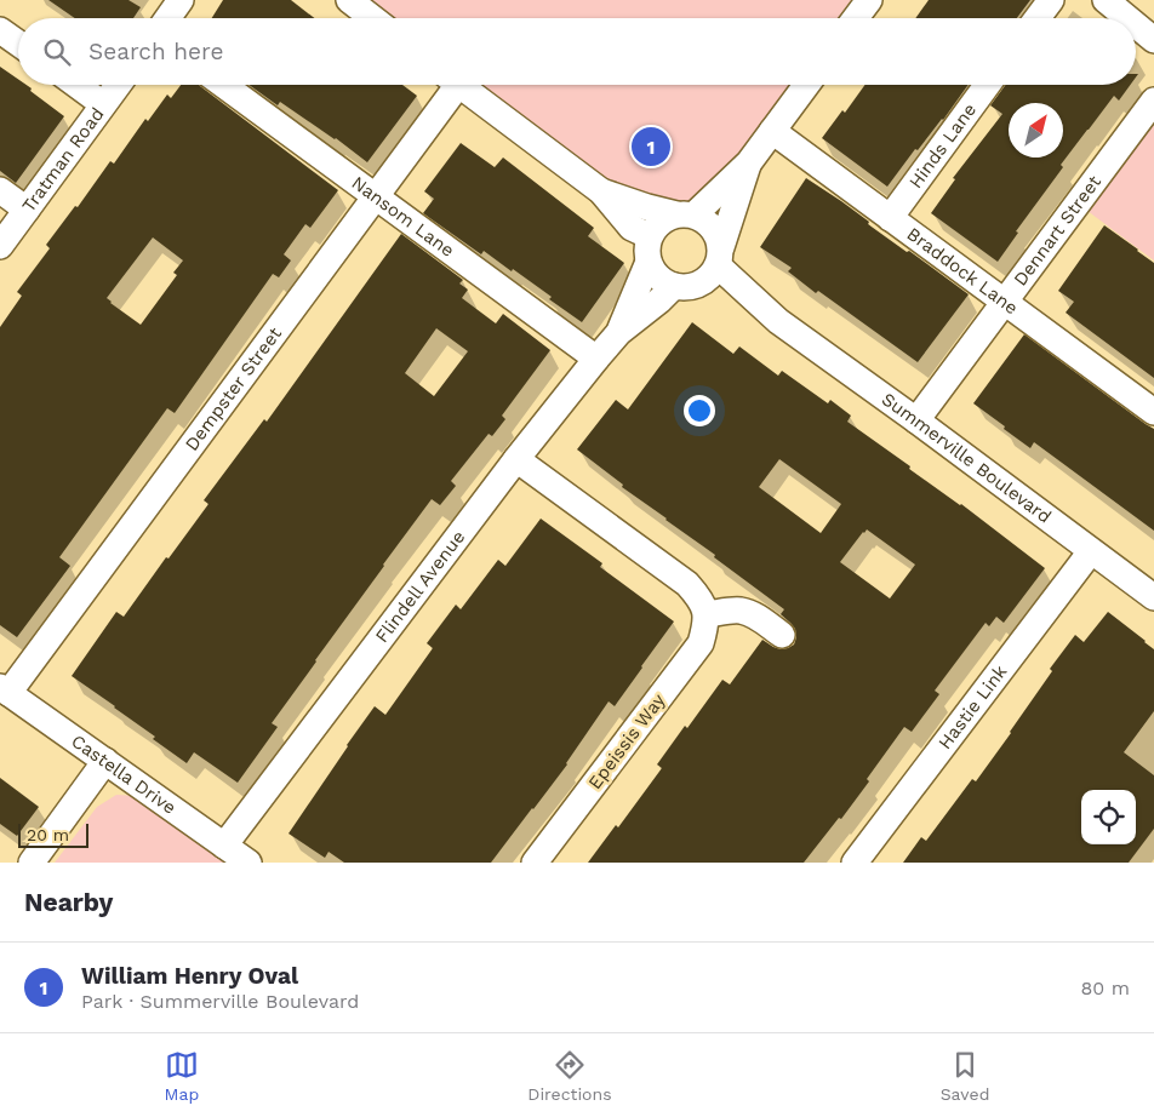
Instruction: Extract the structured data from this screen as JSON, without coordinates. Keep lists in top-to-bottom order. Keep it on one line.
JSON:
{"streets":{"street":["Hinds Lane","Tratman Road","Nansom Lane","Dennart Street","Braddock Lane","Dempster Street","Summerville Boulevard","Flindell Avenue","Hastie Link","Epeissis Way","Castella Drive"]},"crossings":[["Hinds Lane","Braddock Lane"],["Nansom Lane","Dempster Street"],["Nansom Lane","Flindell Avenue"],["Dennart Street","Braddock Lane"],["Dennart Street","Summerville Boulevard"],["Dempster Street","Castella Drive"],["Summerville Boulevard","Flindell Avenue"],["Summerville Boulevard","Hastie Link"],["Flindell Avenue","Castella Drive"]],"scale_bar":"20 m","north":"top right","page":{"search":"Search here","pins":"1","scale":"20 m","heading":"Nearby","list":[{"mark":"1","name":"William Henry Oval","note":"Park · Summerville Boulevard","value":"80 m"}],"nav":["Map","Directions","Saved"]}}
